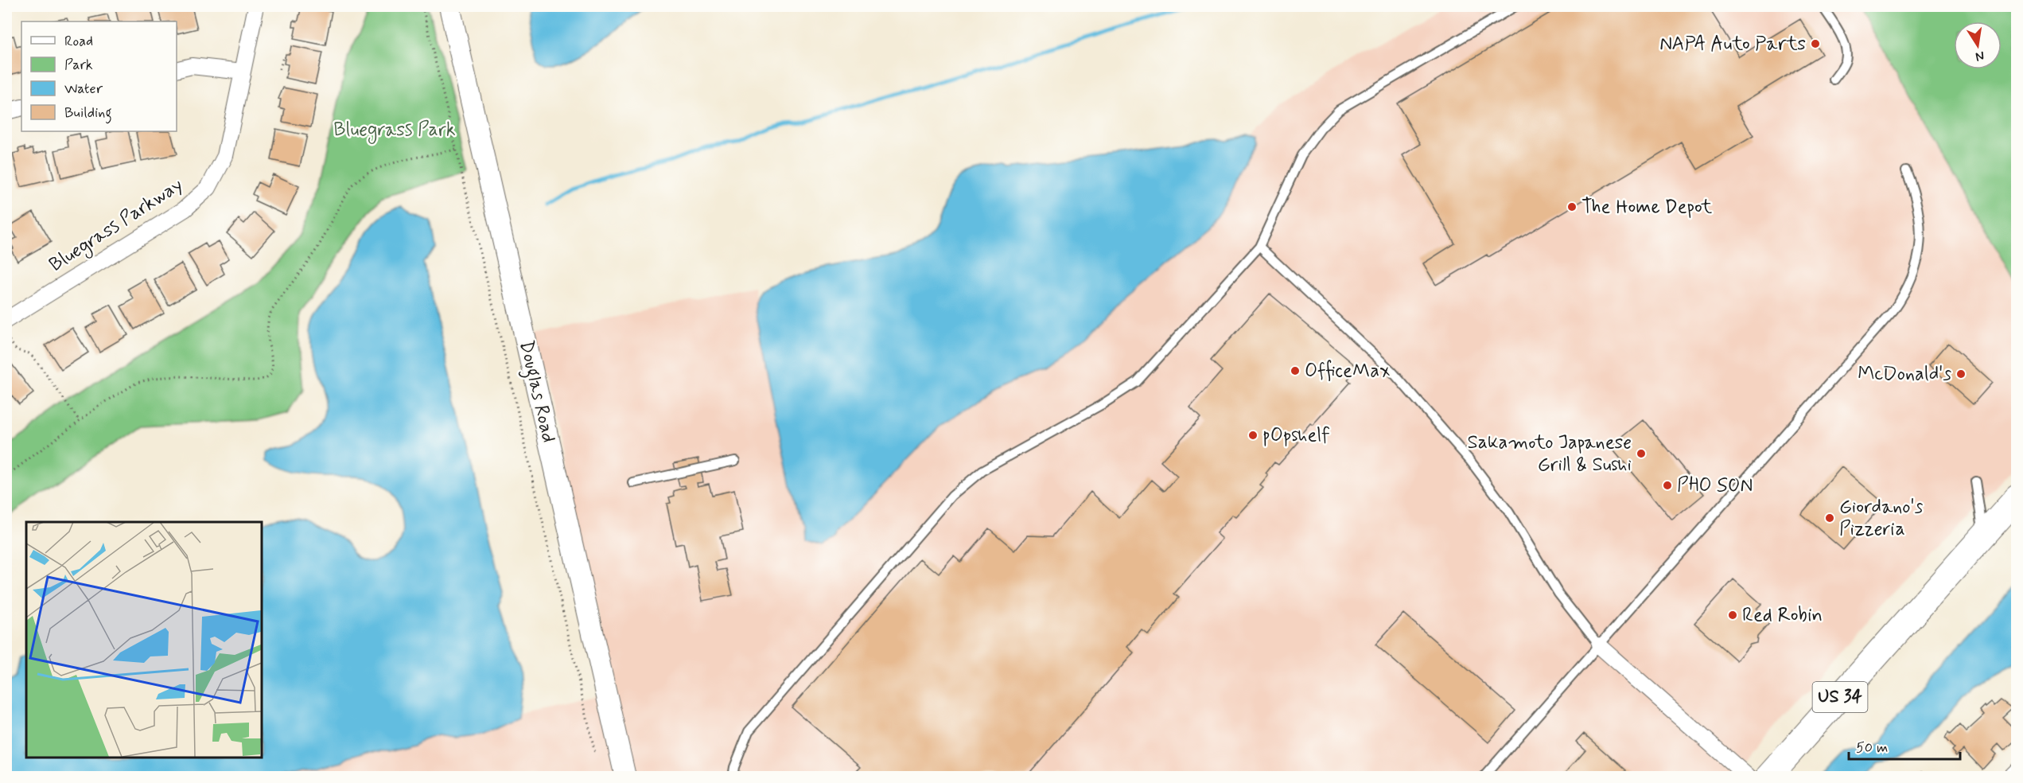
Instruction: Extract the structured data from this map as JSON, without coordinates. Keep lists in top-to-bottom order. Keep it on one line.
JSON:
{"streets":{"main road":["US 34"],"street":["Bluegrass Parkway","Douglas Road"]},"parks":["Bluegrass Park"],"places":["NAPA Auto Parts","The Home Depot","OfficeMax","McDonald's","pOpshelf","Sakamoto Japanese Grill & Sushi","PHO SON","Giordano's Pizzeria","Red Robin"],"legend":["Road","Park","Water","Building"],"scale_bar":"50 m","north":"bottom"}
